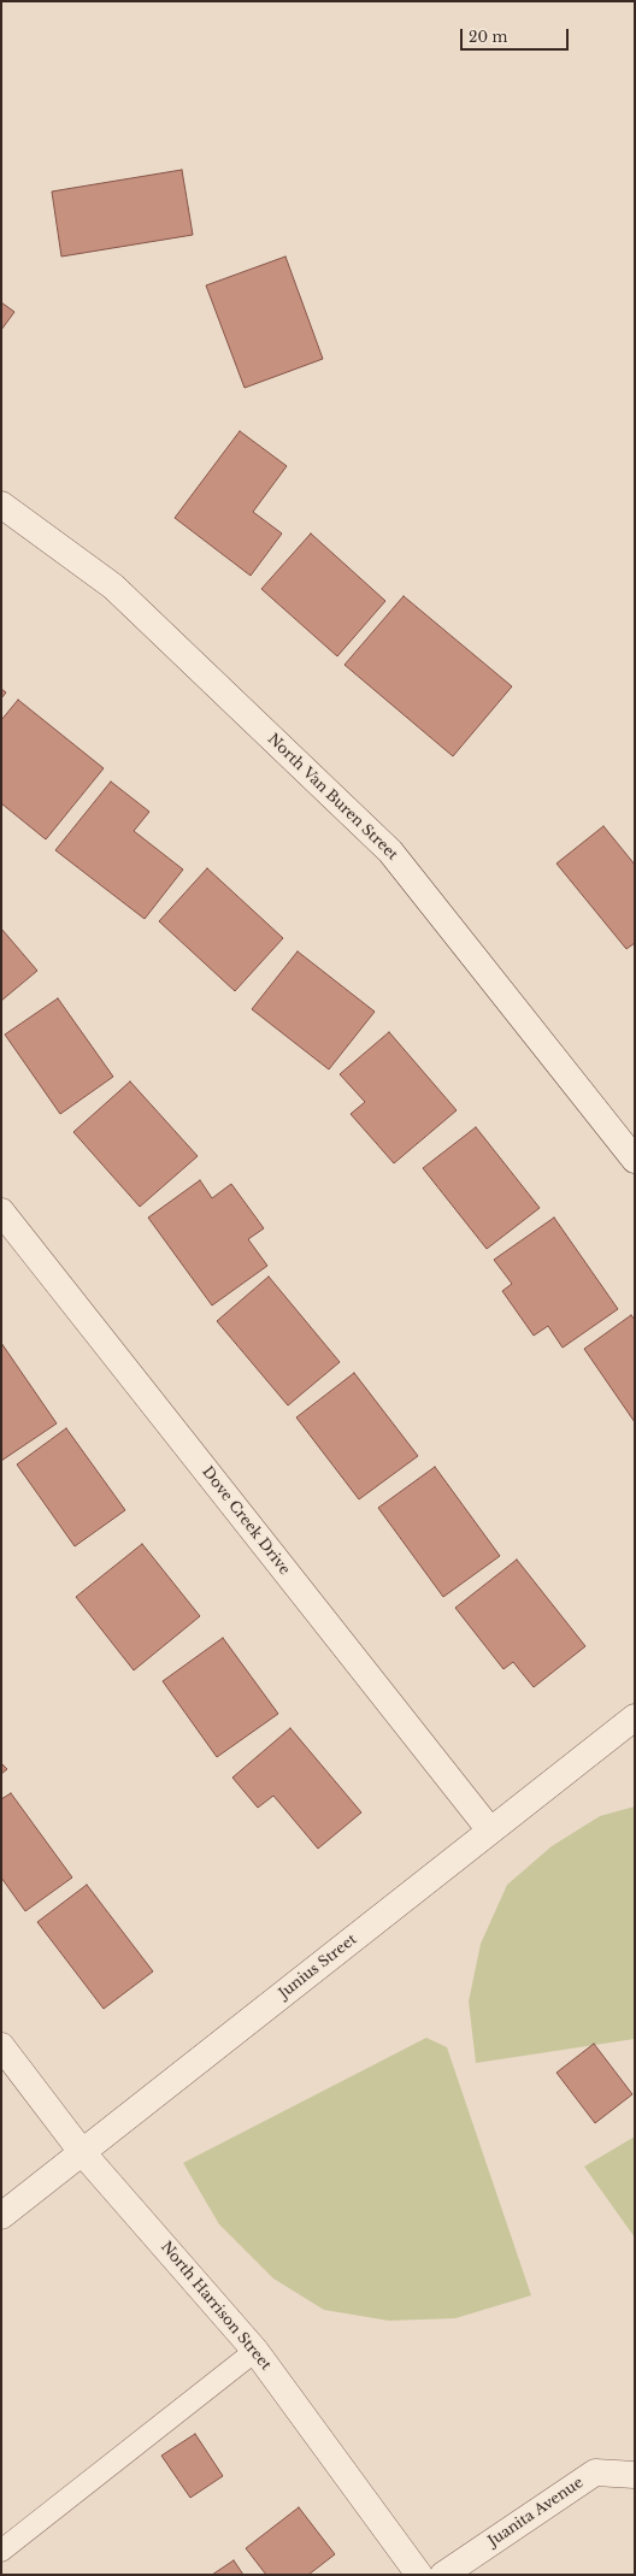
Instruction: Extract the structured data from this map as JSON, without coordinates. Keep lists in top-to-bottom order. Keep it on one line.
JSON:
{"streets":{"street":["North Van Buren Street","Dove Creek Drive","Junius Street","North Harrison Street","Juanita Avenue"]},"crossings":[["Dove Creek Drive","Junius Street"],["Junius Street","North Harrison Street"]],"scale_bar":"20 m"}
